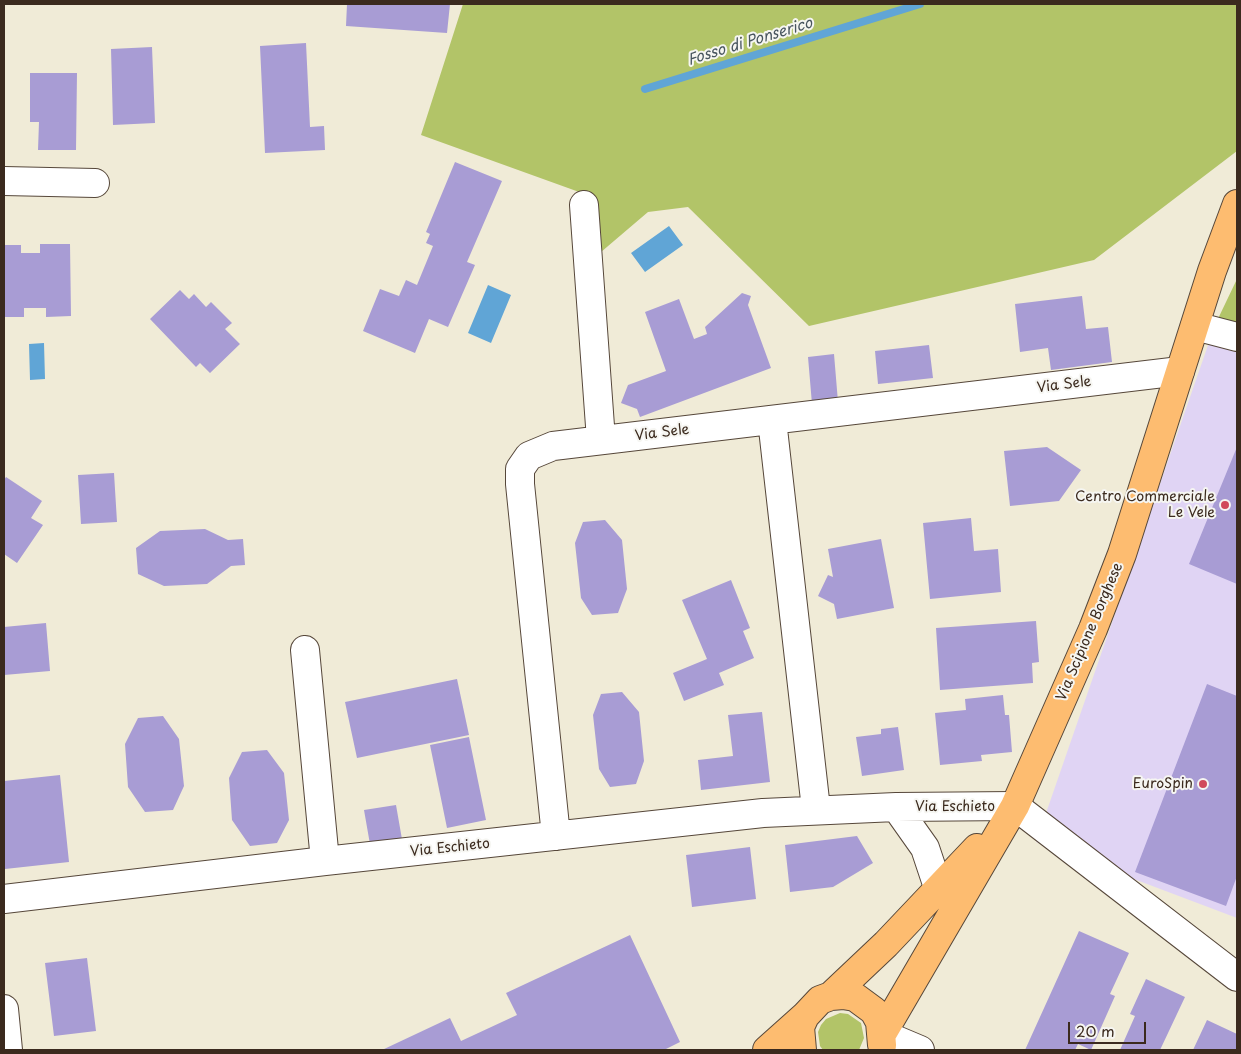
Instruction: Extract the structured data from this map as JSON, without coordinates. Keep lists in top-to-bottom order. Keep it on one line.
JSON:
{"streets":{"main road":["Via Scipione Borghese"],"street":["Via Sele","Via Eschieto"]},"crossings":[["Via Sele","Via Scipione Borghese"],["Via Sele","Via Eschieto"],["Via Scipione Borghese","Via Eschieto"]],"water":["Fosso di Ponserico"],"places":["Centro Commerciale Le Vele","EuroSpin"],"scale_bar":"20 m"}
